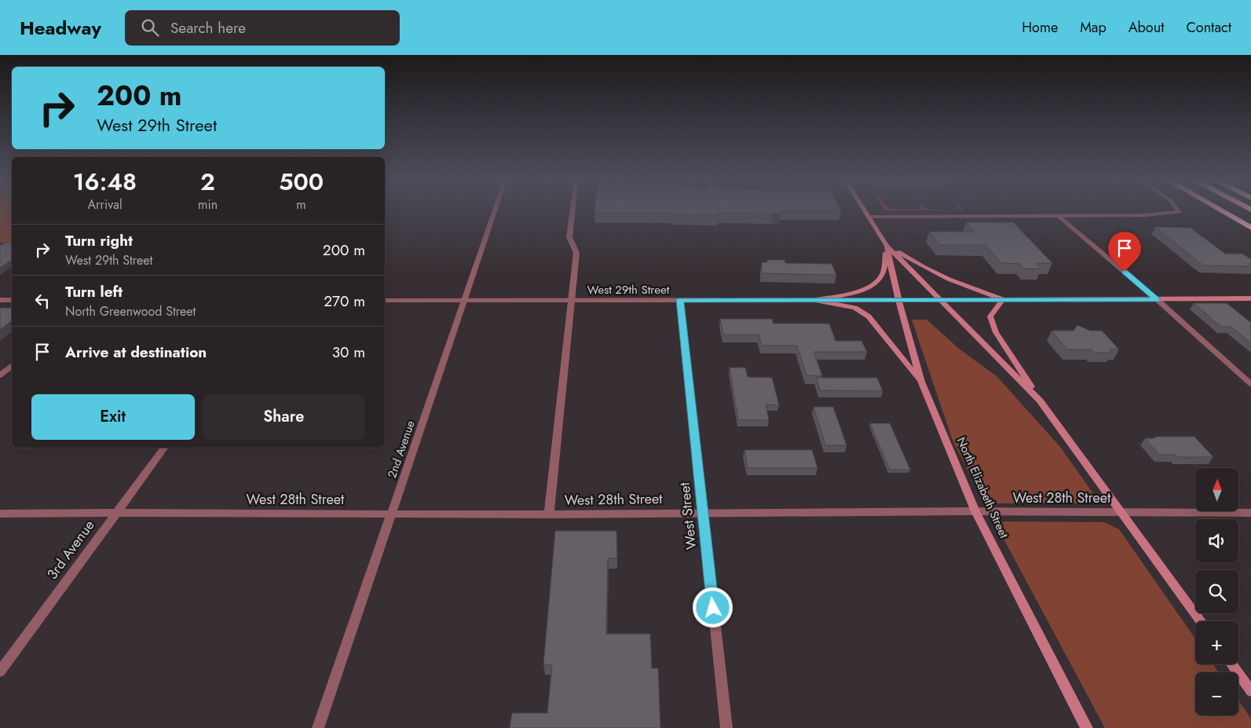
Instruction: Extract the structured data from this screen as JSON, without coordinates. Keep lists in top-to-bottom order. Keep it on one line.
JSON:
{"streets":{"main road":["West 29th Street","North Elizabeth Street"],"street":["2nd Avenue","West 28th Street","West Street","3rd Avenue"]},"crossings":[["West 29th Street","2nd Avenue"],["West 29th Street","North Elizabeth Street"],["West 29th Street","West Street"],["2nd Avenue","West 28th Street"],["North Elizabeth Street","West 28th Street"],["West 28th Street","West Street"],["West 28th Street","3rd Avenue"]],"north":"top","page":{"header":"Headway","search":"Search here","nav":["Home","Map","About","Contact"],"turn":["200 m","West 29th Street"],"eta":["16:48","Arrival","2","min","500","m"],"list":[{"name":"Turn right","note":"West 29th Street","value":"200 m"},{"name":"Turn left","note":"North Greenwood Street","value":"270 m"},{"name":"Arrive at destination","value":"30 m"}],"buttons":["Exit","Share"],"map_buttons":["+","−"]}}
